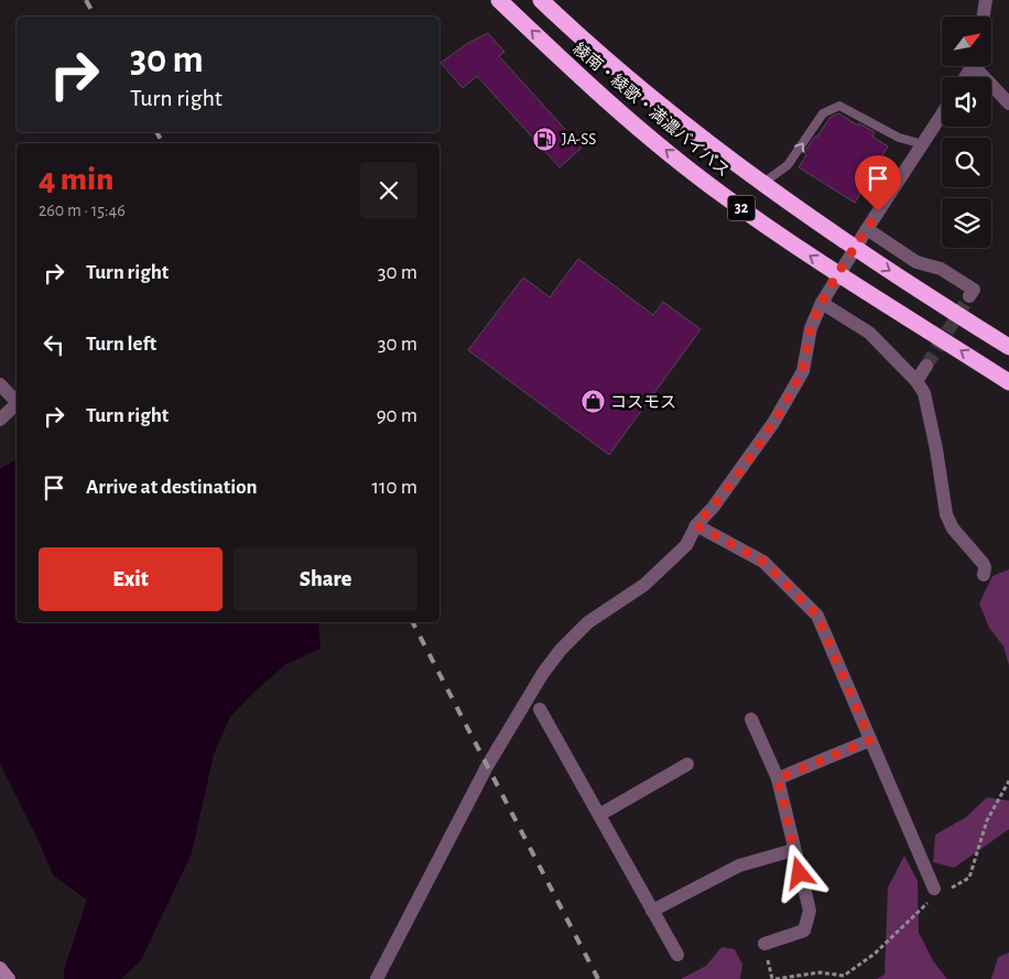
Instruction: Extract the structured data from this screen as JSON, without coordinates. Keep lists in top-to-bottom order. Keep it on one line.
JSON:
{"streets":{"highway":["綾南・綾歌・満濃バイパス","32"]},"places":{"fuel station":["JA-SS"],"shop":["コスモス"]},"north":"top right","page":{"turn":["30 m","Turn right"],"heading":["4 min","260 m · 15:46"],"list":[{"name":"Turn right","value":"30 m"},{"name":"Turn left","value":"30 m"},{"name":"Turn right","value":"90 m"},{"name":"Arrive at destination","value":"110 m"}],"buttons":["Exit","Share"]}}
